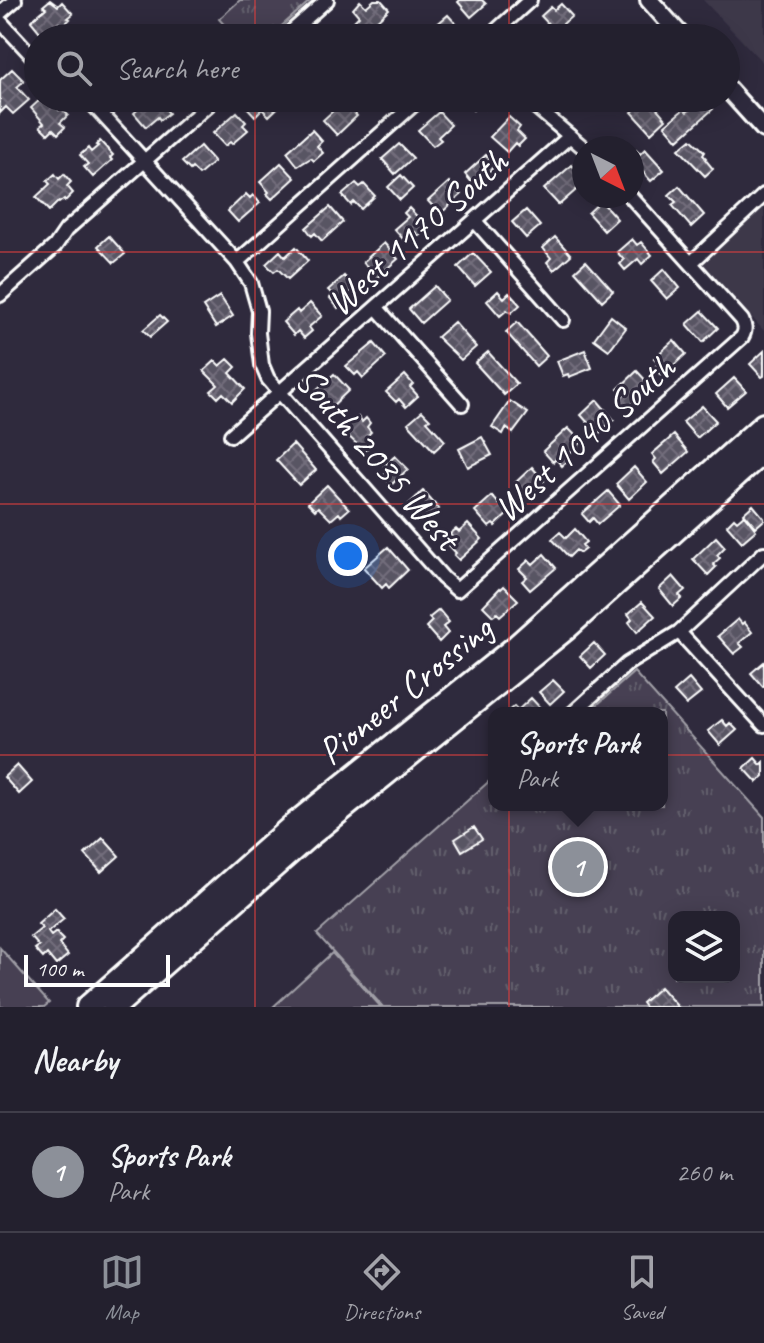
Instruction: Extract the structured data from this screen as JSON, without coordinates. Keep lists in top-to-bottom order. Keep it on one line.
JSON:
{"streets":{"highway":["Pioneer Crossing"],"street":["West 1170 South","West 1040 South","South 2035 West"]},"crossings":[["West 1170 South","South 2035 West"],["West 1040 South","South 2035 West"]],"scale_bar":"100 m","north":"bottom right","page":{"search":"Search here","popup":["Sports Park","Park"],"pins":"1","scale":"100 m","heading":"Nearby","list":[{"mark":"1","name":"Sports Park","note":"Park","value":"260 m"}],"nav":["Map","Directions","Saved"]}}
